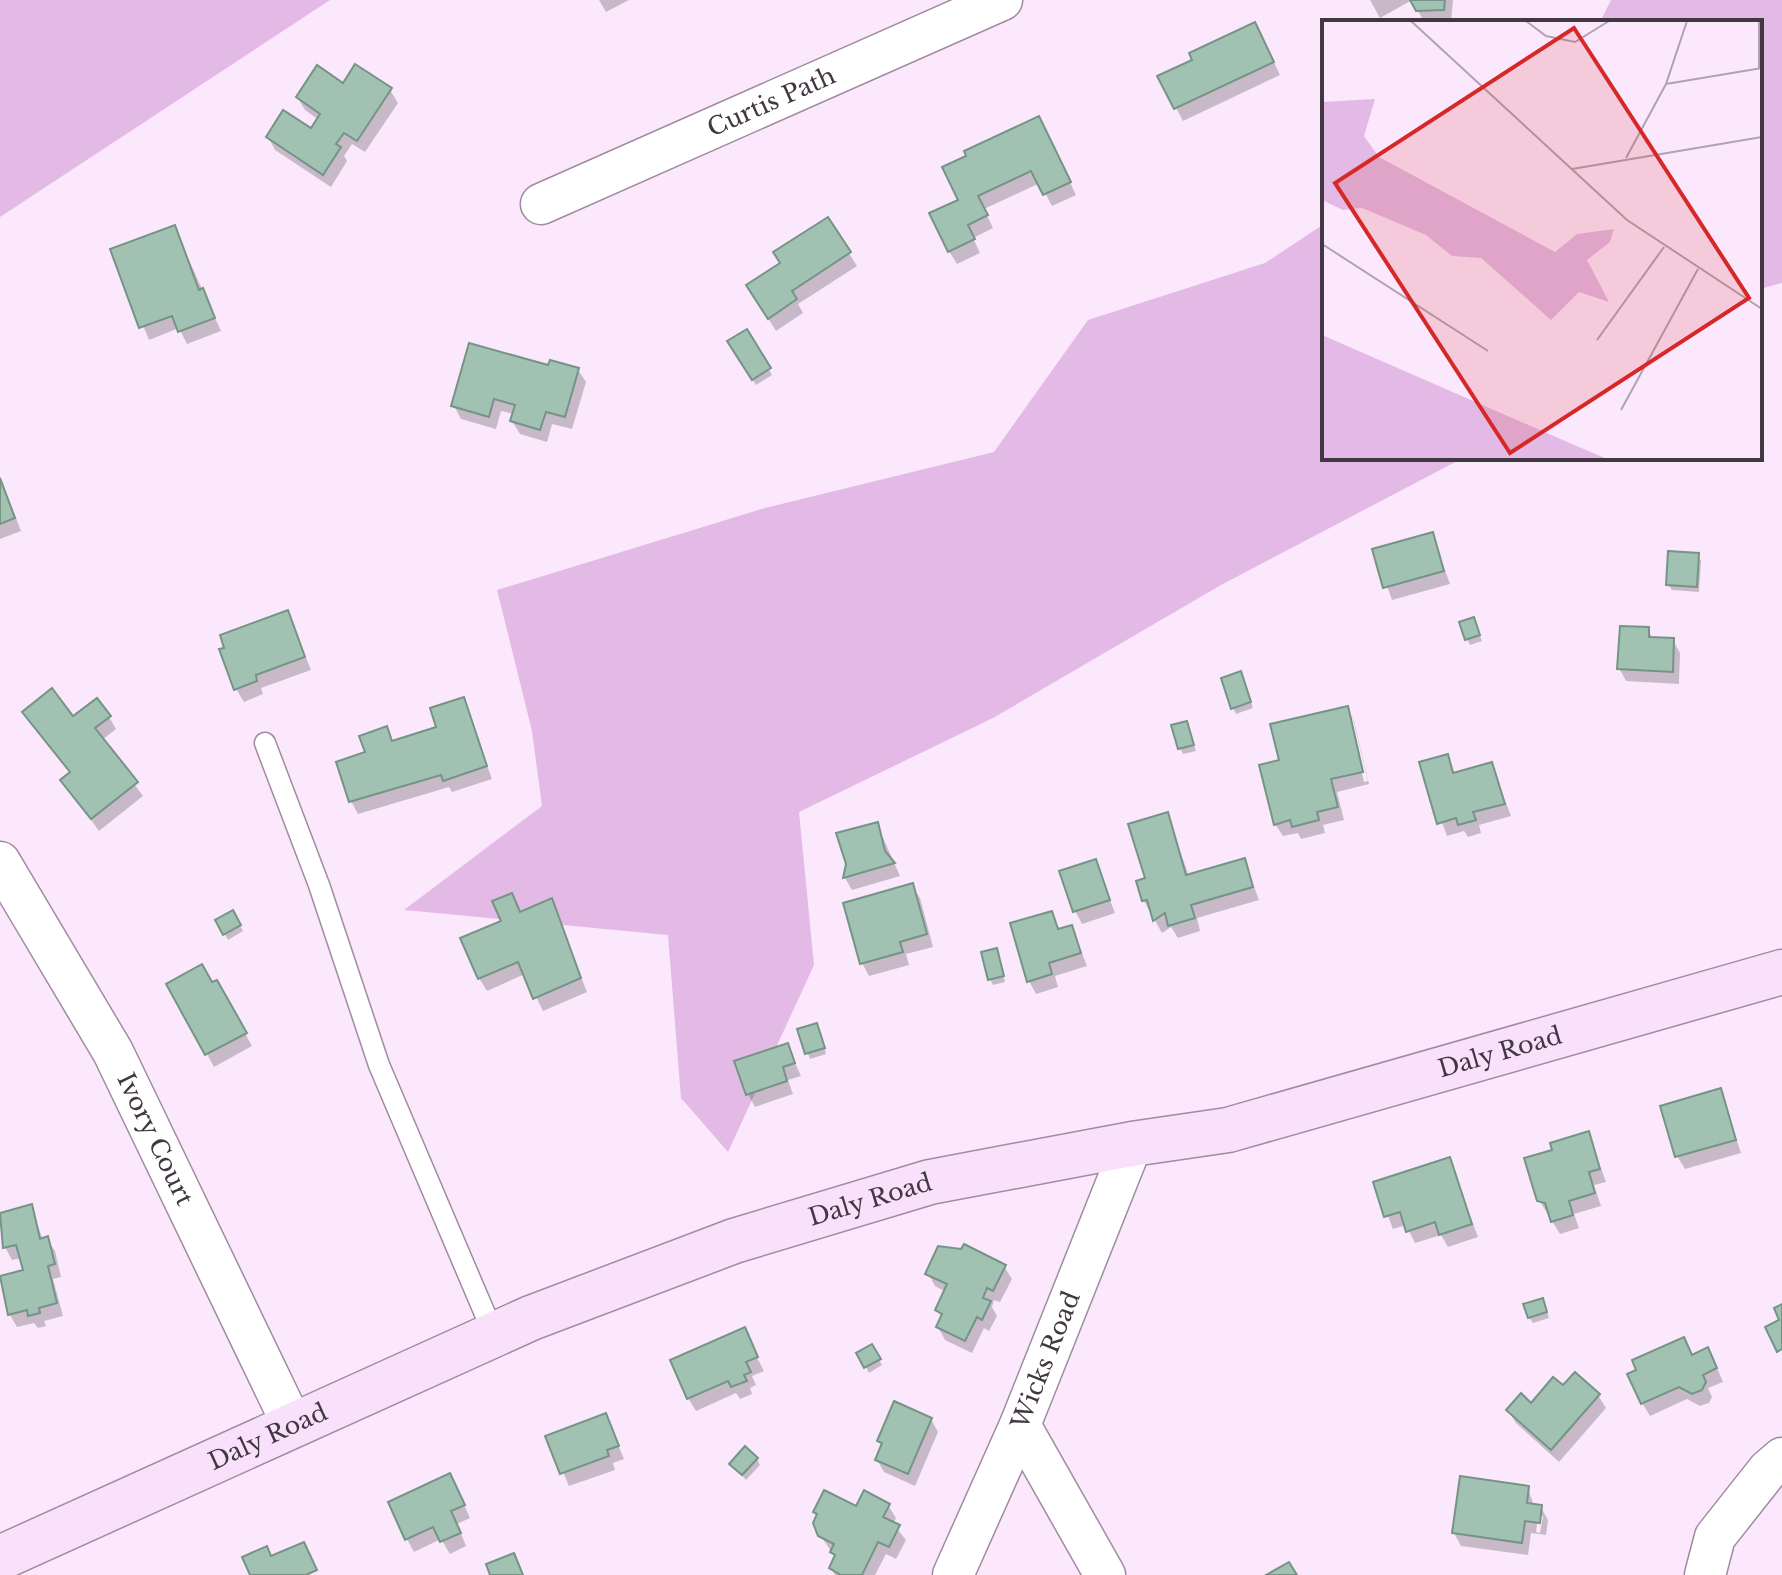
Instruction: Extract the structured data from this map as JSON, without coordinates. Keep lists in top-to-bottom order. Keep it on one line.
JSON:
{"streets":{"street":["Curtis Path","Daly Road","Ivory Court","Wicks Road"]},"crossings":[["Daly Road","Ivory Court"],["Daly Road","Wicks Road"]]}
